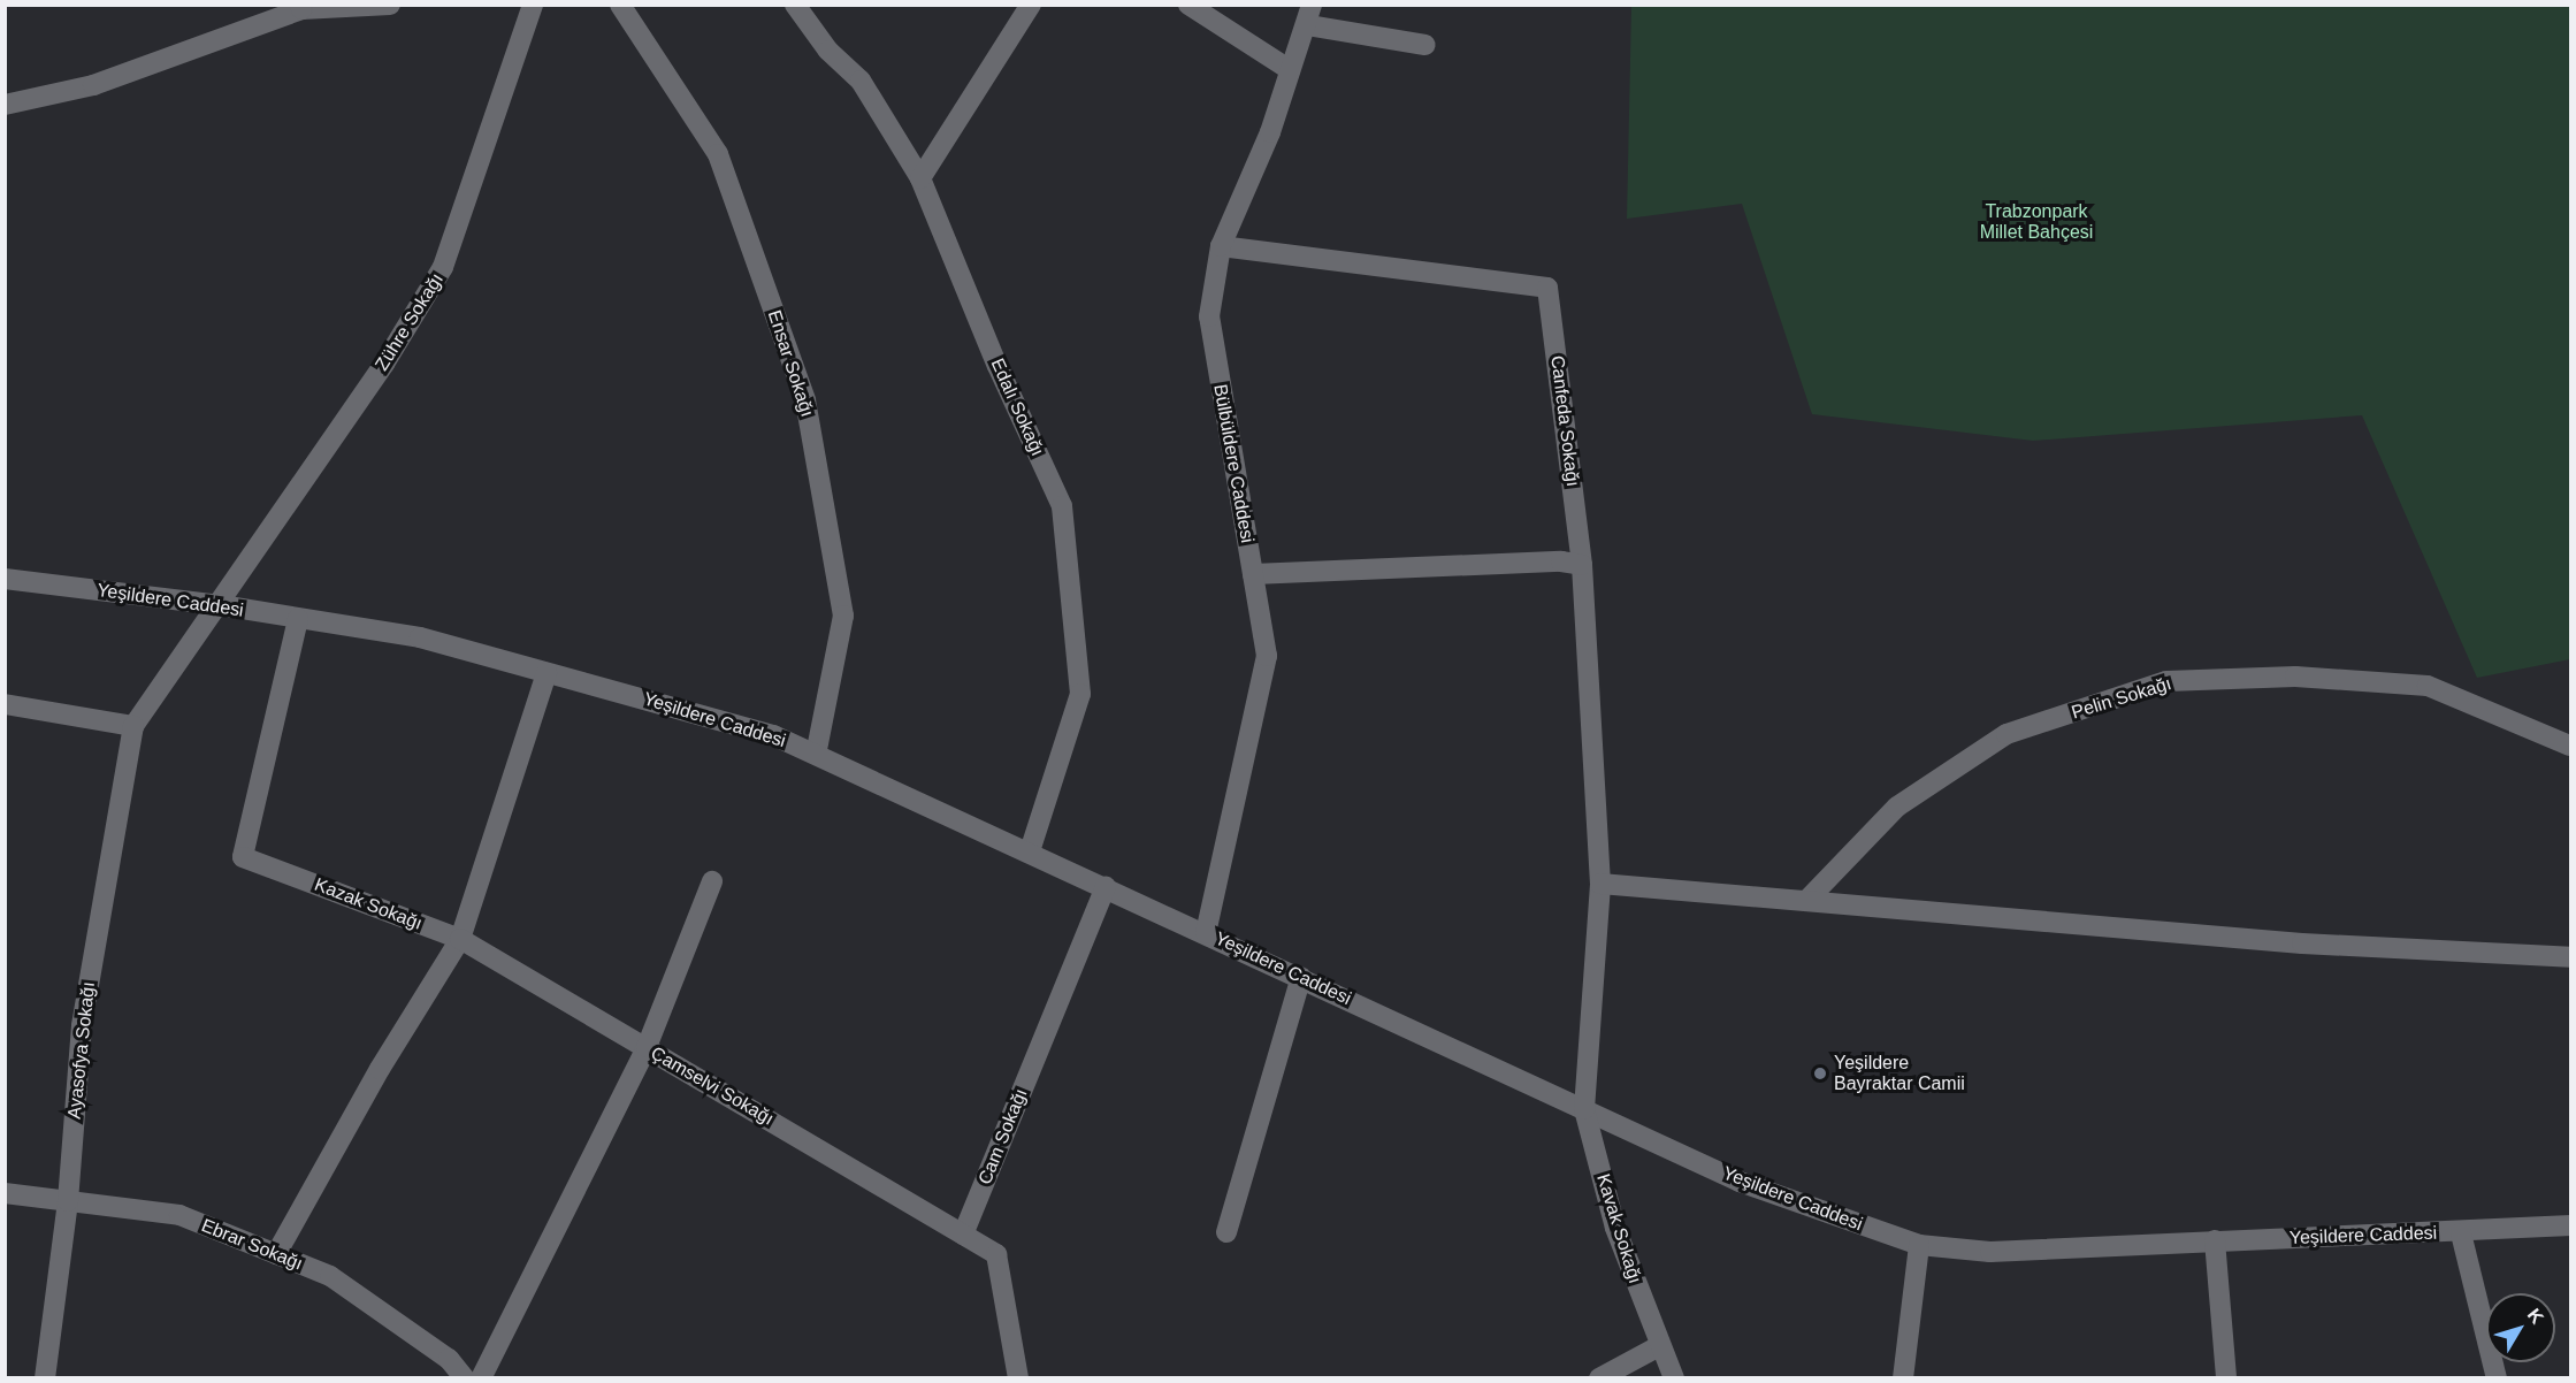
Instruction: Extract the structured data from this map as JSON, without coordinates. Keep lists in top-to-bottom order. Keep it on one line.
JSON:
{"streets":{"street":["Zühre Sokağı","Ensar Sokağı","Edalı Sokağı","Canfeda Sokağı","Bülbüldere Caddesi","Yeşildere Caddesi","Pelin Sokağı","Kazak Sokağı","Ayasofya Sokağı","Çamselvi Sokağı","Cam Sokağı","Kavak Sokağı","Ebrar Sokağı"]},"crossings":[["Zühre Sokağı","Yeşildere Caddesi"],["Zühre Sokağı","Ayasofya Sokağı"],["Ensar Sokağı","Yeşildere Caddesi"],["Edalı Sokağı","Yeşildere Caddesi"],["Canfeda Sokağı","Bülbüldere Caddesi"],["Canfeda Sokağı","Kavak Sokağı"],["Bülbüldere Caddesi","Yeşildere Caddesi"],["Yeşildere Caddesi","Kazak Sokağı"],["Yeşildere Caddesi","Cam Sokağı"],["Yeşildere Caddesi","Kavak Sokağı"],["Kazak Sokağı","Çamselvi Sokağı"],["Ayasofya Sokağı","Ebrar Sokağı"],["Çamselvi Sokağı","Cam Sokağı"]],"parks":["Trabzonpark Millet Bahçesi"],"places":["Yeşildere Bayraktar Camii"],"north":"top right"}
